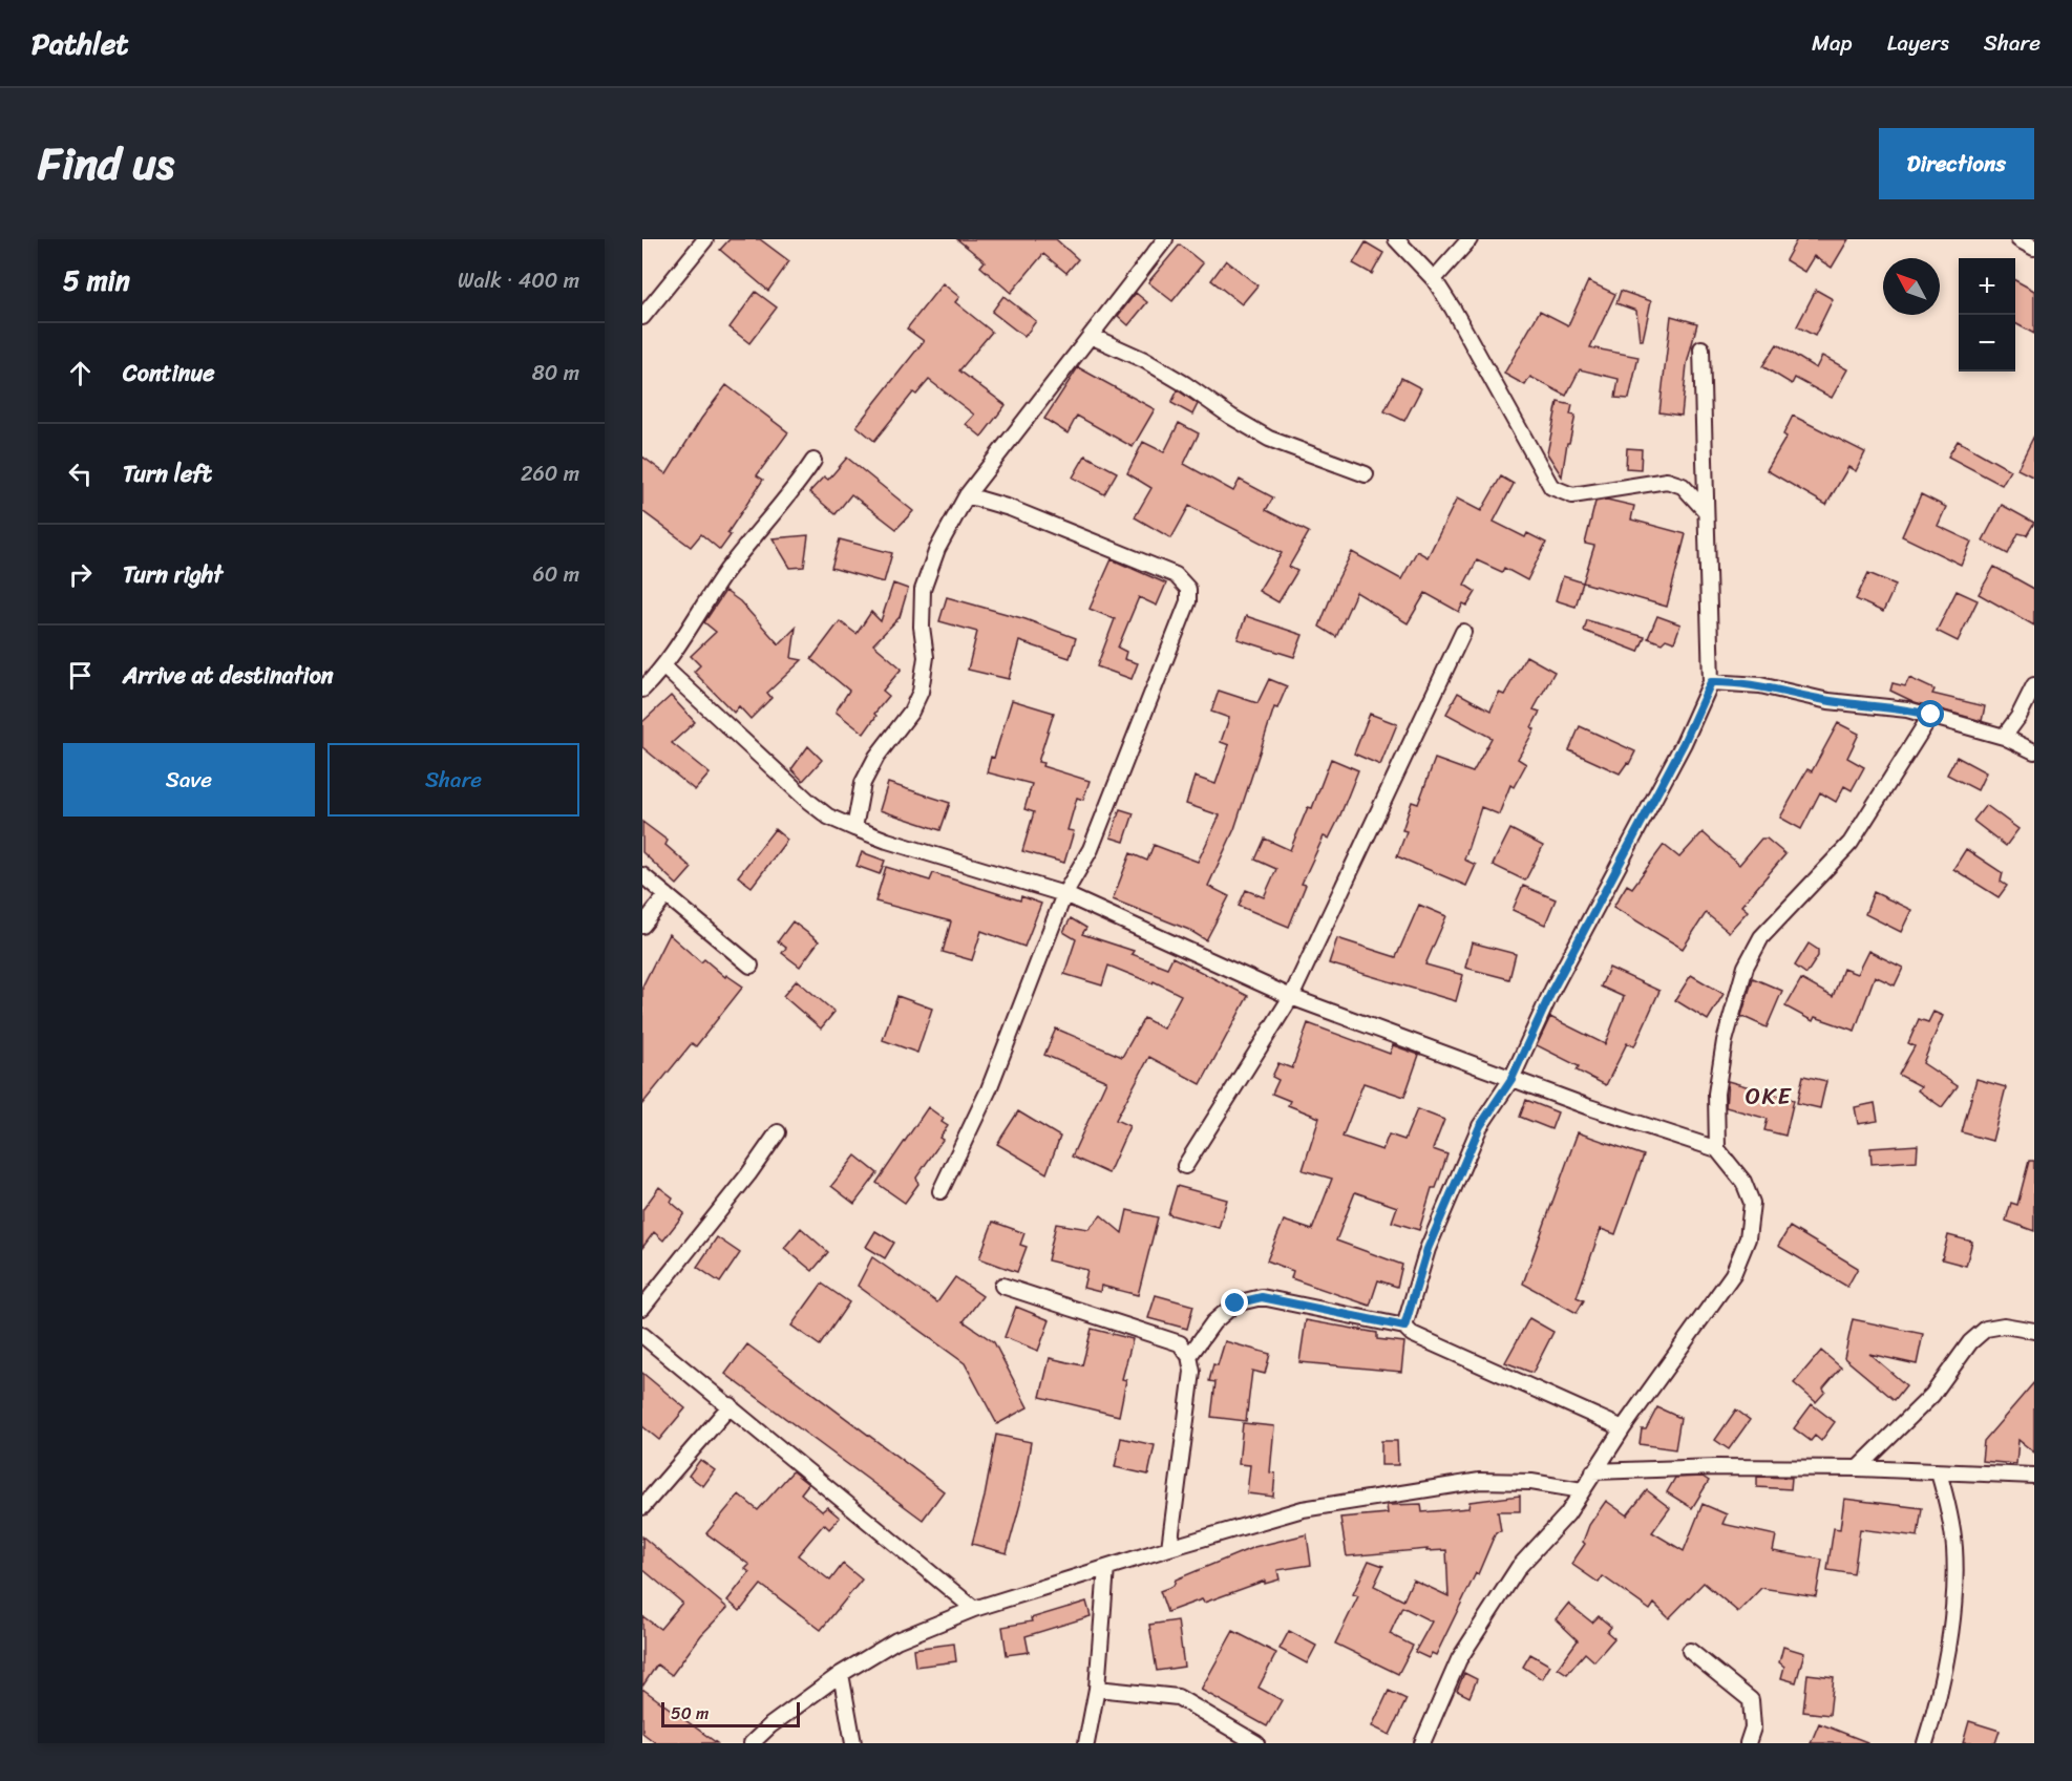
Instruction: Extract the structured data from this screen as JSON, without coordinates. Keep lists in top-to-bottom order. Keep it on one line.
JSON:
{"districts":["OKE"],"scale_bar":"50 m","north":"top left","page":{"header":"Pathlet","nav":["Map","Layers","Share"],"title":"Find us","buttons":["Directions",["Save","Share"]],"heading":["5 min","Walk · 400 m"],"map_buttons":["+","−"],"list":[["Continue","80 m"],["Turn left","260 m"],["Turn right","60 m"],"Arrive at destination"],"scale":"50 m"}}
